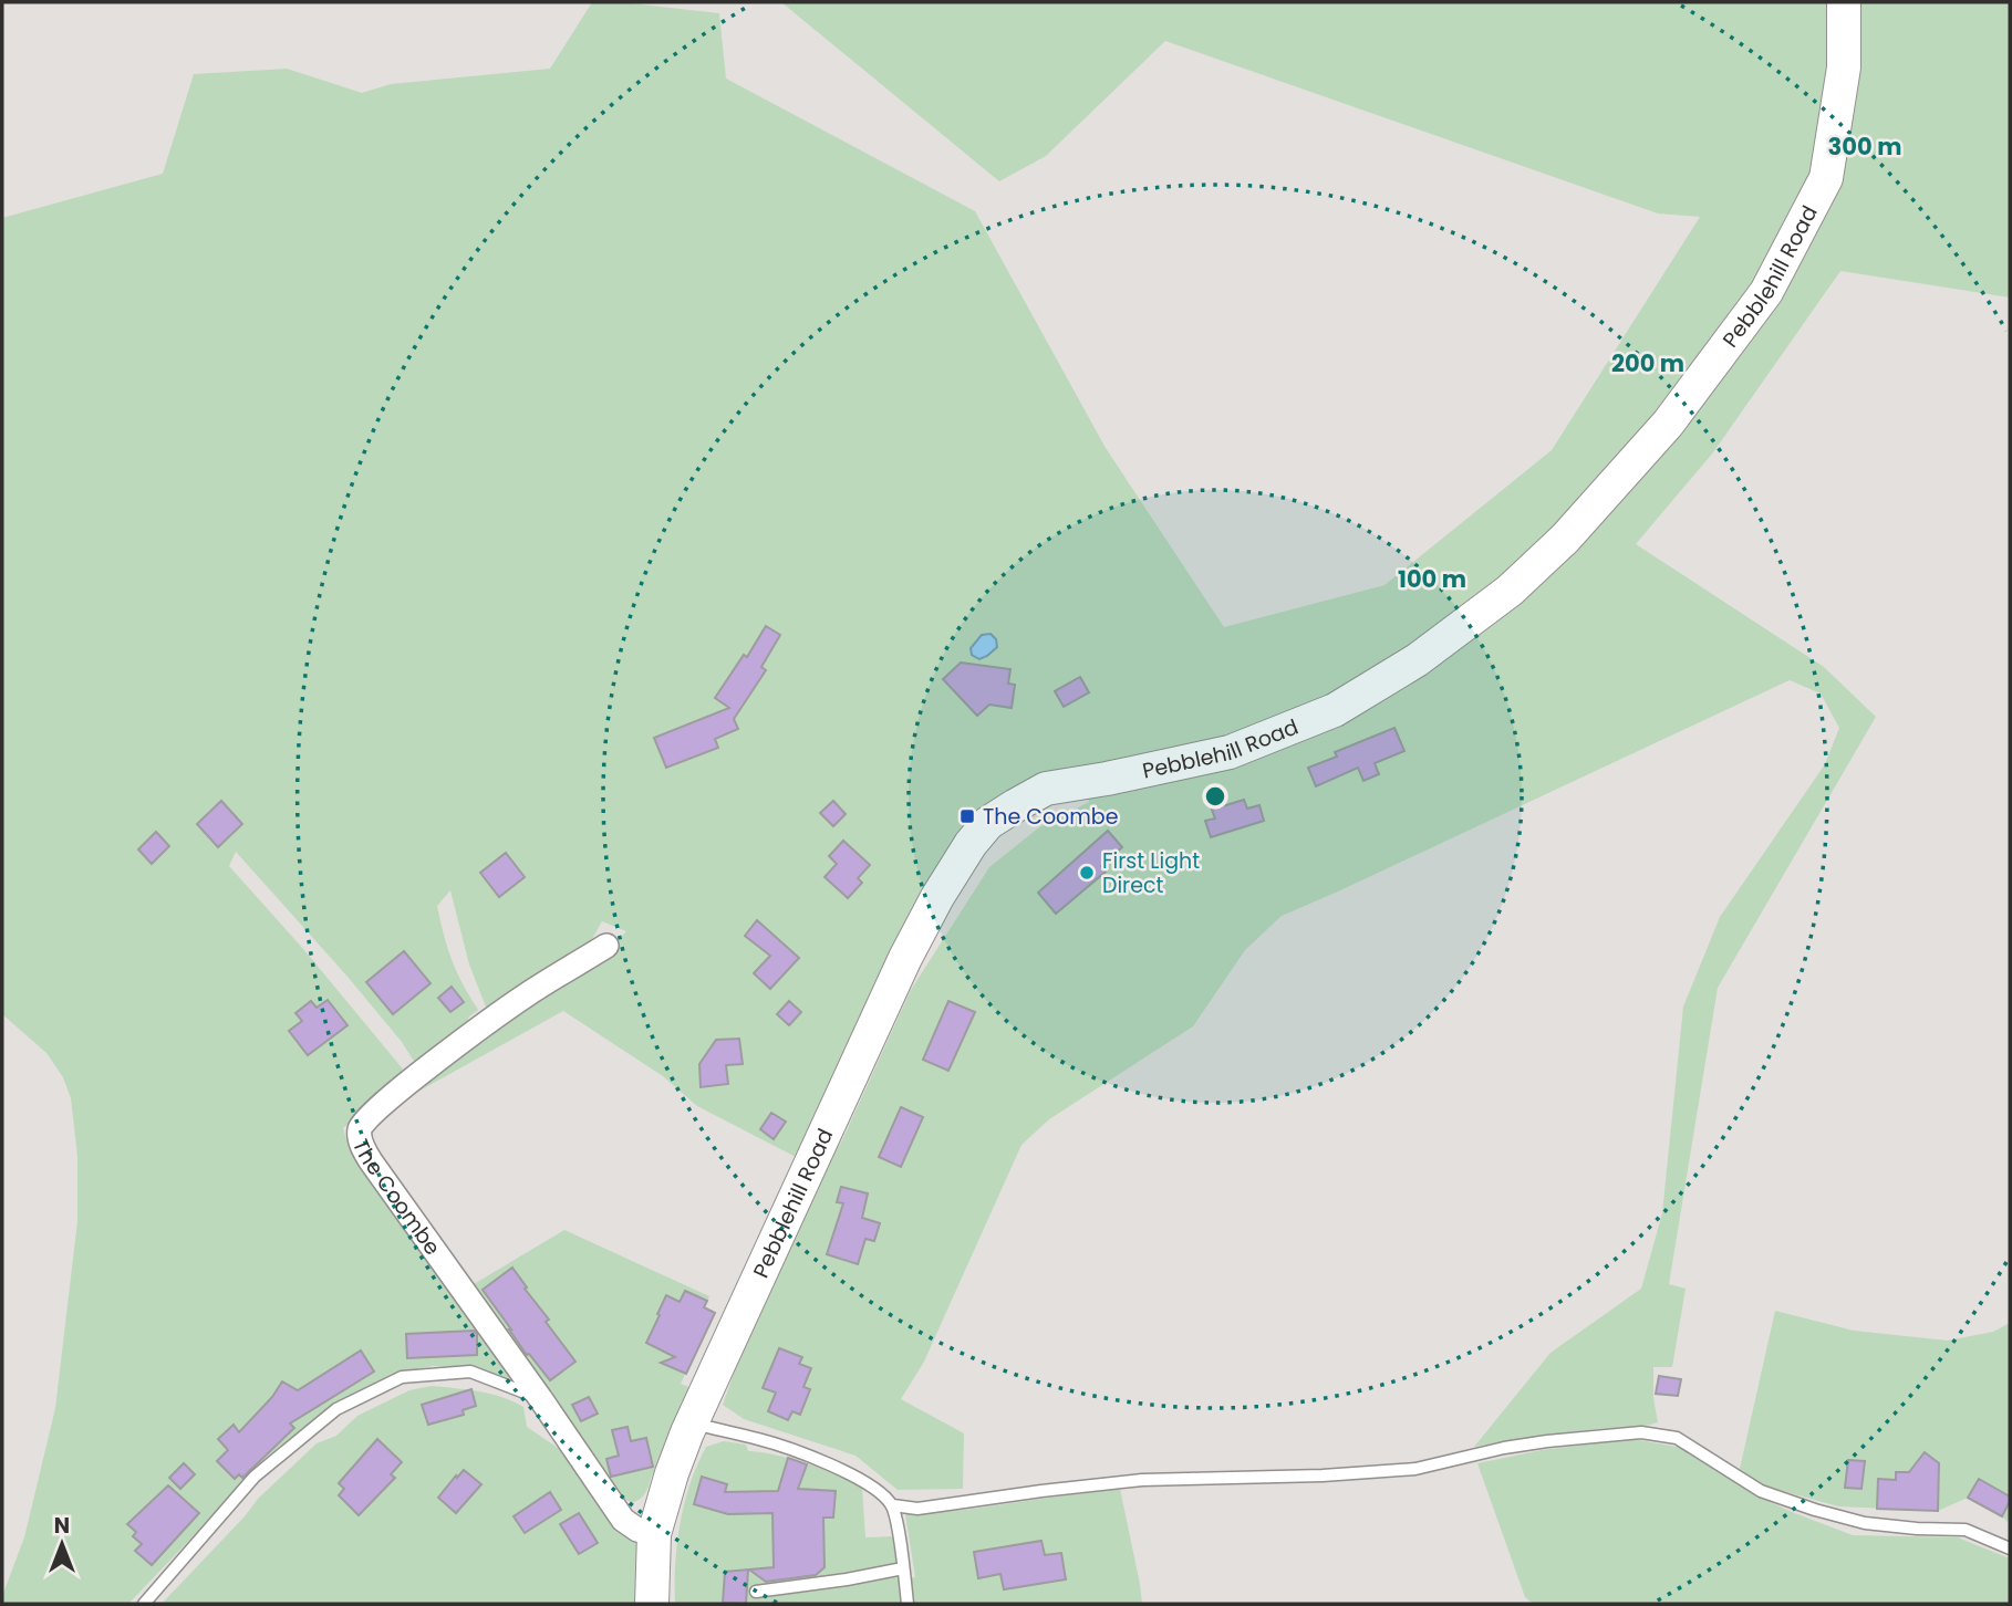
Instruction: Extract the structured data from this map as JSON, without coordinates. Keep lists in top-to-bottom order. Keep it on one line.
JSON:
{"streets":{"main road":["Pebblehill Road"],"street":["The Coombe"]},"crossings":[["Pebblehill Road","The Coombe"]],"places":{"transit":["The Coombe"],"other":["First Light Direct"]},"north":"top","rings":["300 m","200 m","100 m"]}
